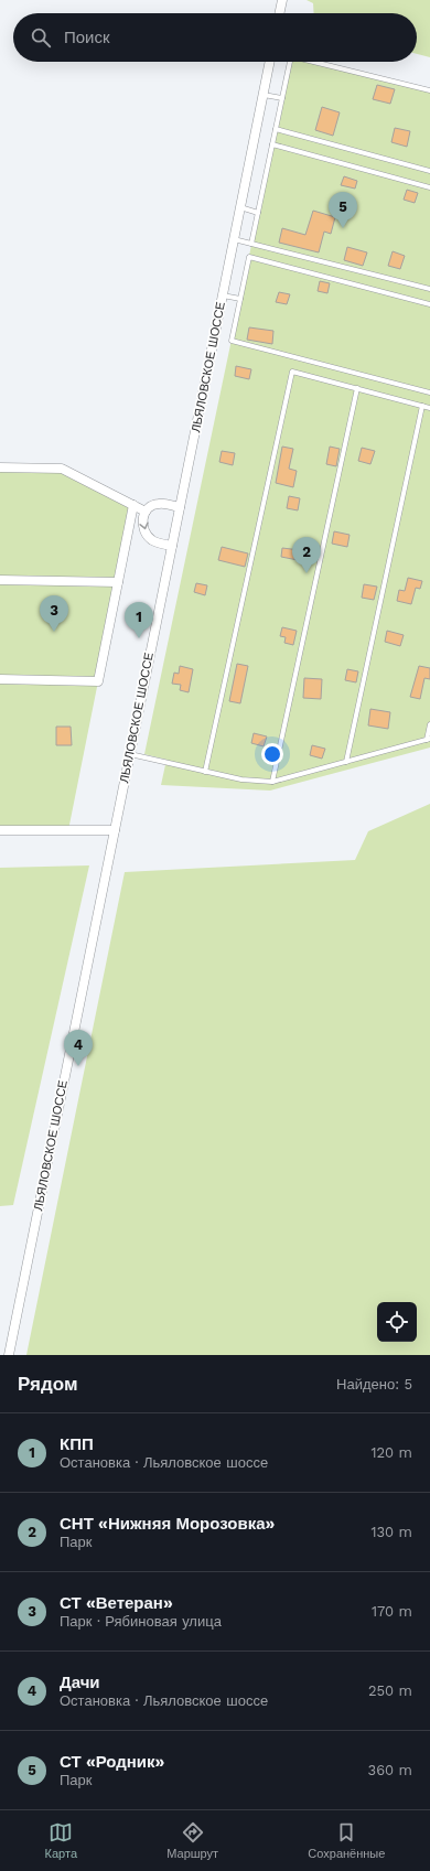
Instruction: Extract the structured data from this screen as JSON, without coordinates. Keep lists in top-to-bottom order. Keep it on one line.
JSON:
{"streets":{"street":["ЛЬЯЛОВСКОЕ ШОССЕ"]},"page":{"search":"Поиск","pins":["5","2","3","1","4"],"heading":["Рядом","Найдено: 5"],"list":[{"mark":"1","name":"КПП","note":"Остановка · Льяловское шоссе","value":"120 m"},{"mark":"2","name":"СНТ «Нижняя Морозовка»","note":"Парк","value":"130 m"},{"mark":"3","name":"СТ «Ветеран»","note":"Парк · Рябиновая улица","value":"170 m"},{"mark":"4","name":"Дачи","note":"Остановка · Льяловское шоссе","value":"250 m"},{"mark":"5","name":"СТ «Родник»","note":"Парк","value":"360 m"}],"nav":["Карта","Маршрут","Сохранённые"]}}
